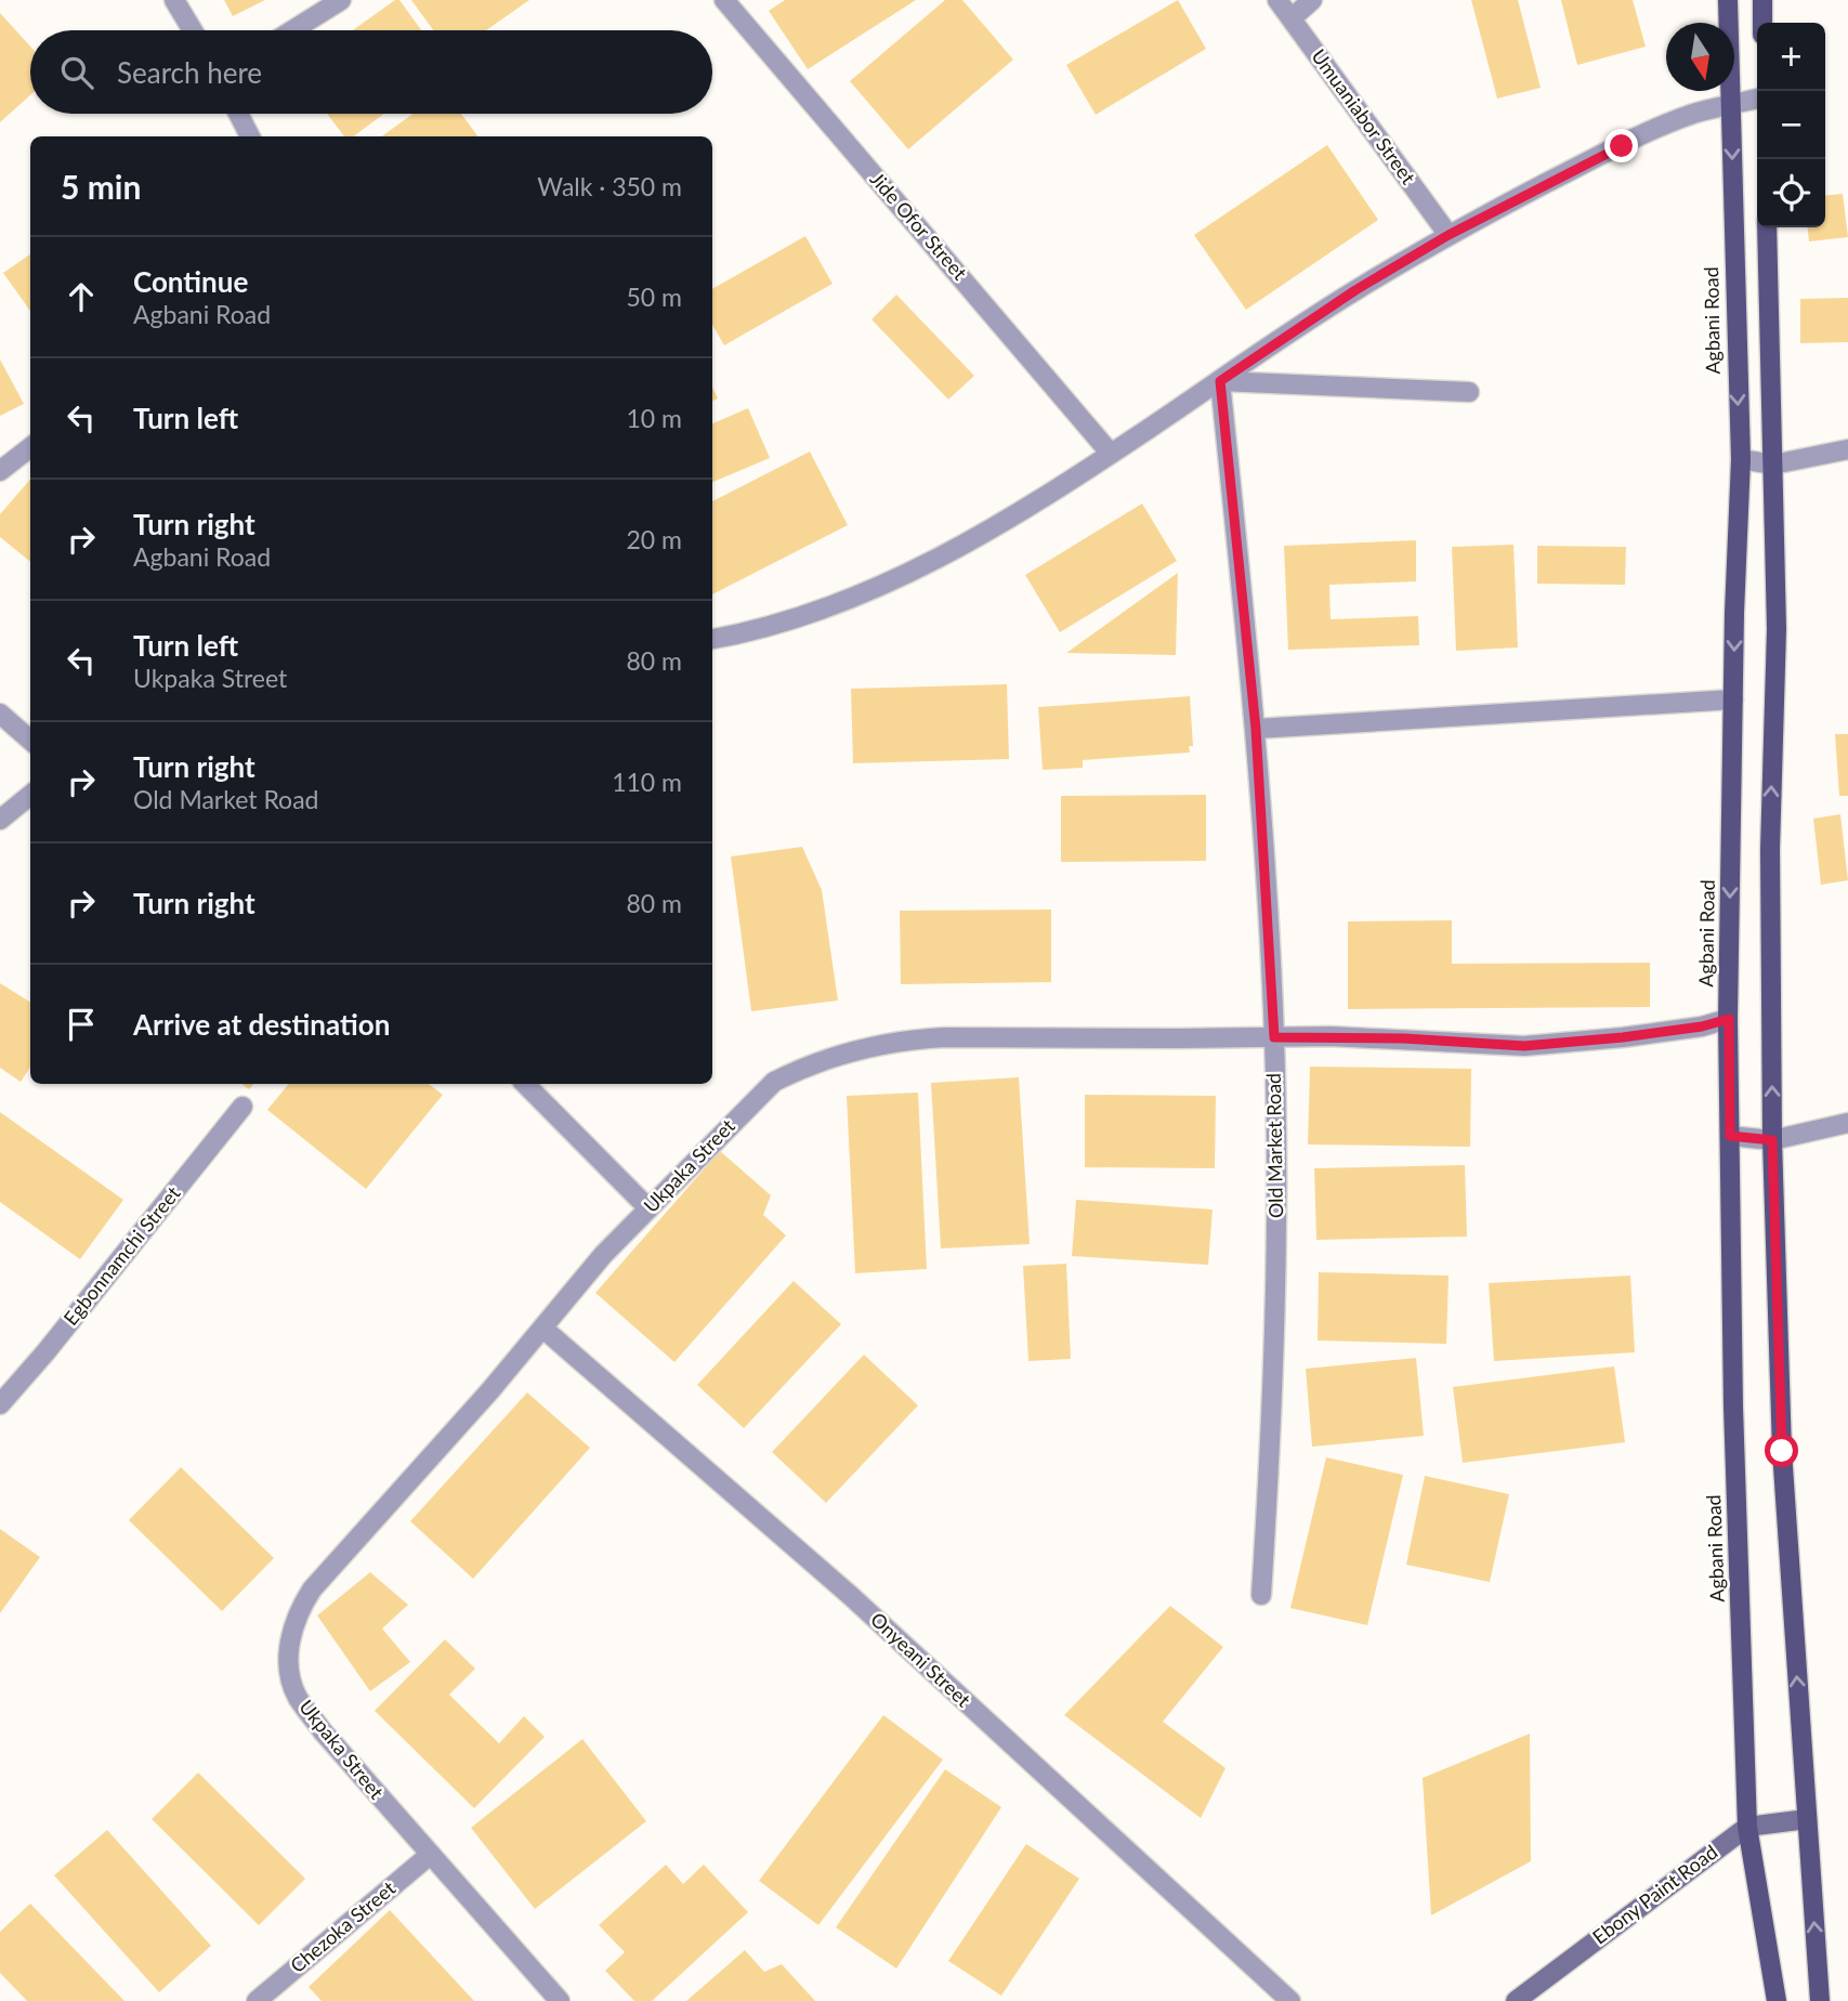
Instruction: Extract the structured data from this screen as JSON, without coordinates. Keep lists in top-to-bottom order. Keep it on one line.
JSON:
{"streets":{"main road":["Agbani Road"],"street":["Umuaniabor Street","Jide Ofor Street","Old Market Road","Ukpaka Street","Egbonnamchi Street","Onyeani Street","Ebony Paint Road","Chezoka Street"]},"crossings":[["Agbani Road","Ukpaka Street"],["Agbani Road","Ebony Paint Road"],["Old Market Road","Ukpaka Street"],["Ukpaka Street","Onyeani Street"],["Ukpaka Street","Chezoka Street"]],"north":"bottom","page":{"map_buttons":["+","−"],"search":"Search here","heading":["5 min","Walk · 350 m"],"list":[["Continue","Agbani Road","50 m"],["Turn left","10 m"],["Turn right","Agbani Road","20 m"],["Turn left","Ukpaka Street","80 m"],["Turn right","Old Market Road","110 m"],["Turn right","80 m"],"Arrive at destination"]}}
